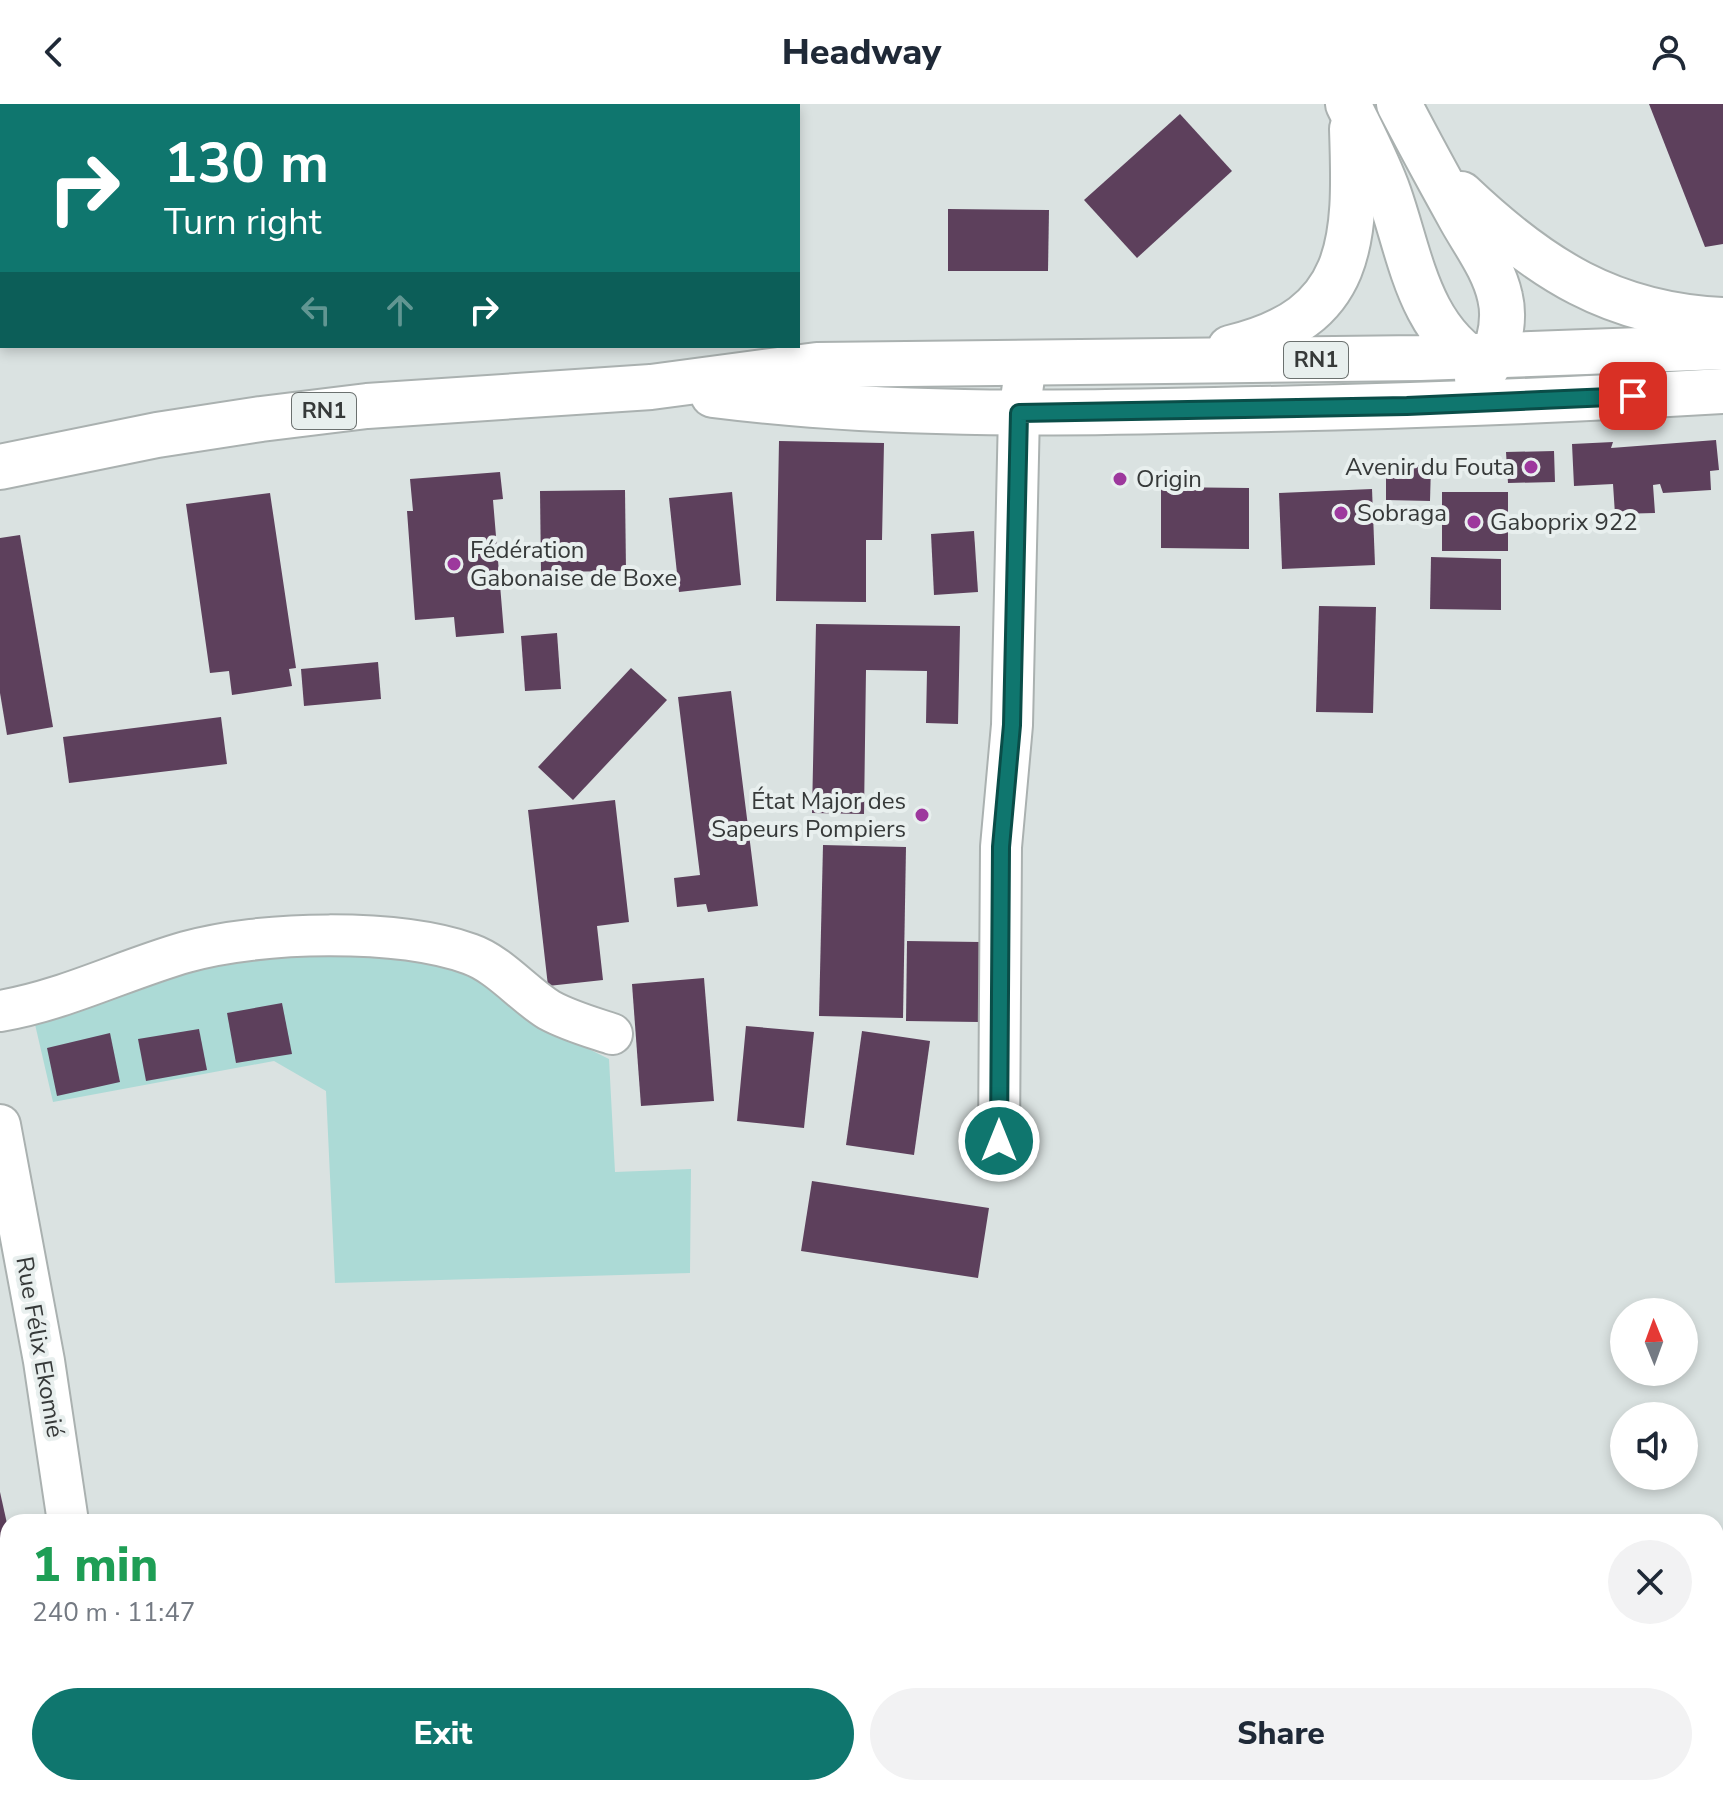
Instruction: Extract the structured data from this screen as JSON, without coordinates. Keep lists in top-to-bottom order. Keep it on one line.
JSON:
{"streets":{"main road":["RN1"],"street":["Rue Félix Ekomié"]},"places":["Avenir du Fouta","Origin","Sobraga","Gaboprix 922","Fédération Gabonaise de Boxe","État Major des Sapeurs Pompiers"],"north":"top","page":{"header":"Headway","turn":["130 m","Turn right"],"heading":["1 min","240 m · 11:47"],"buttons":["Exit","Share"]}}
